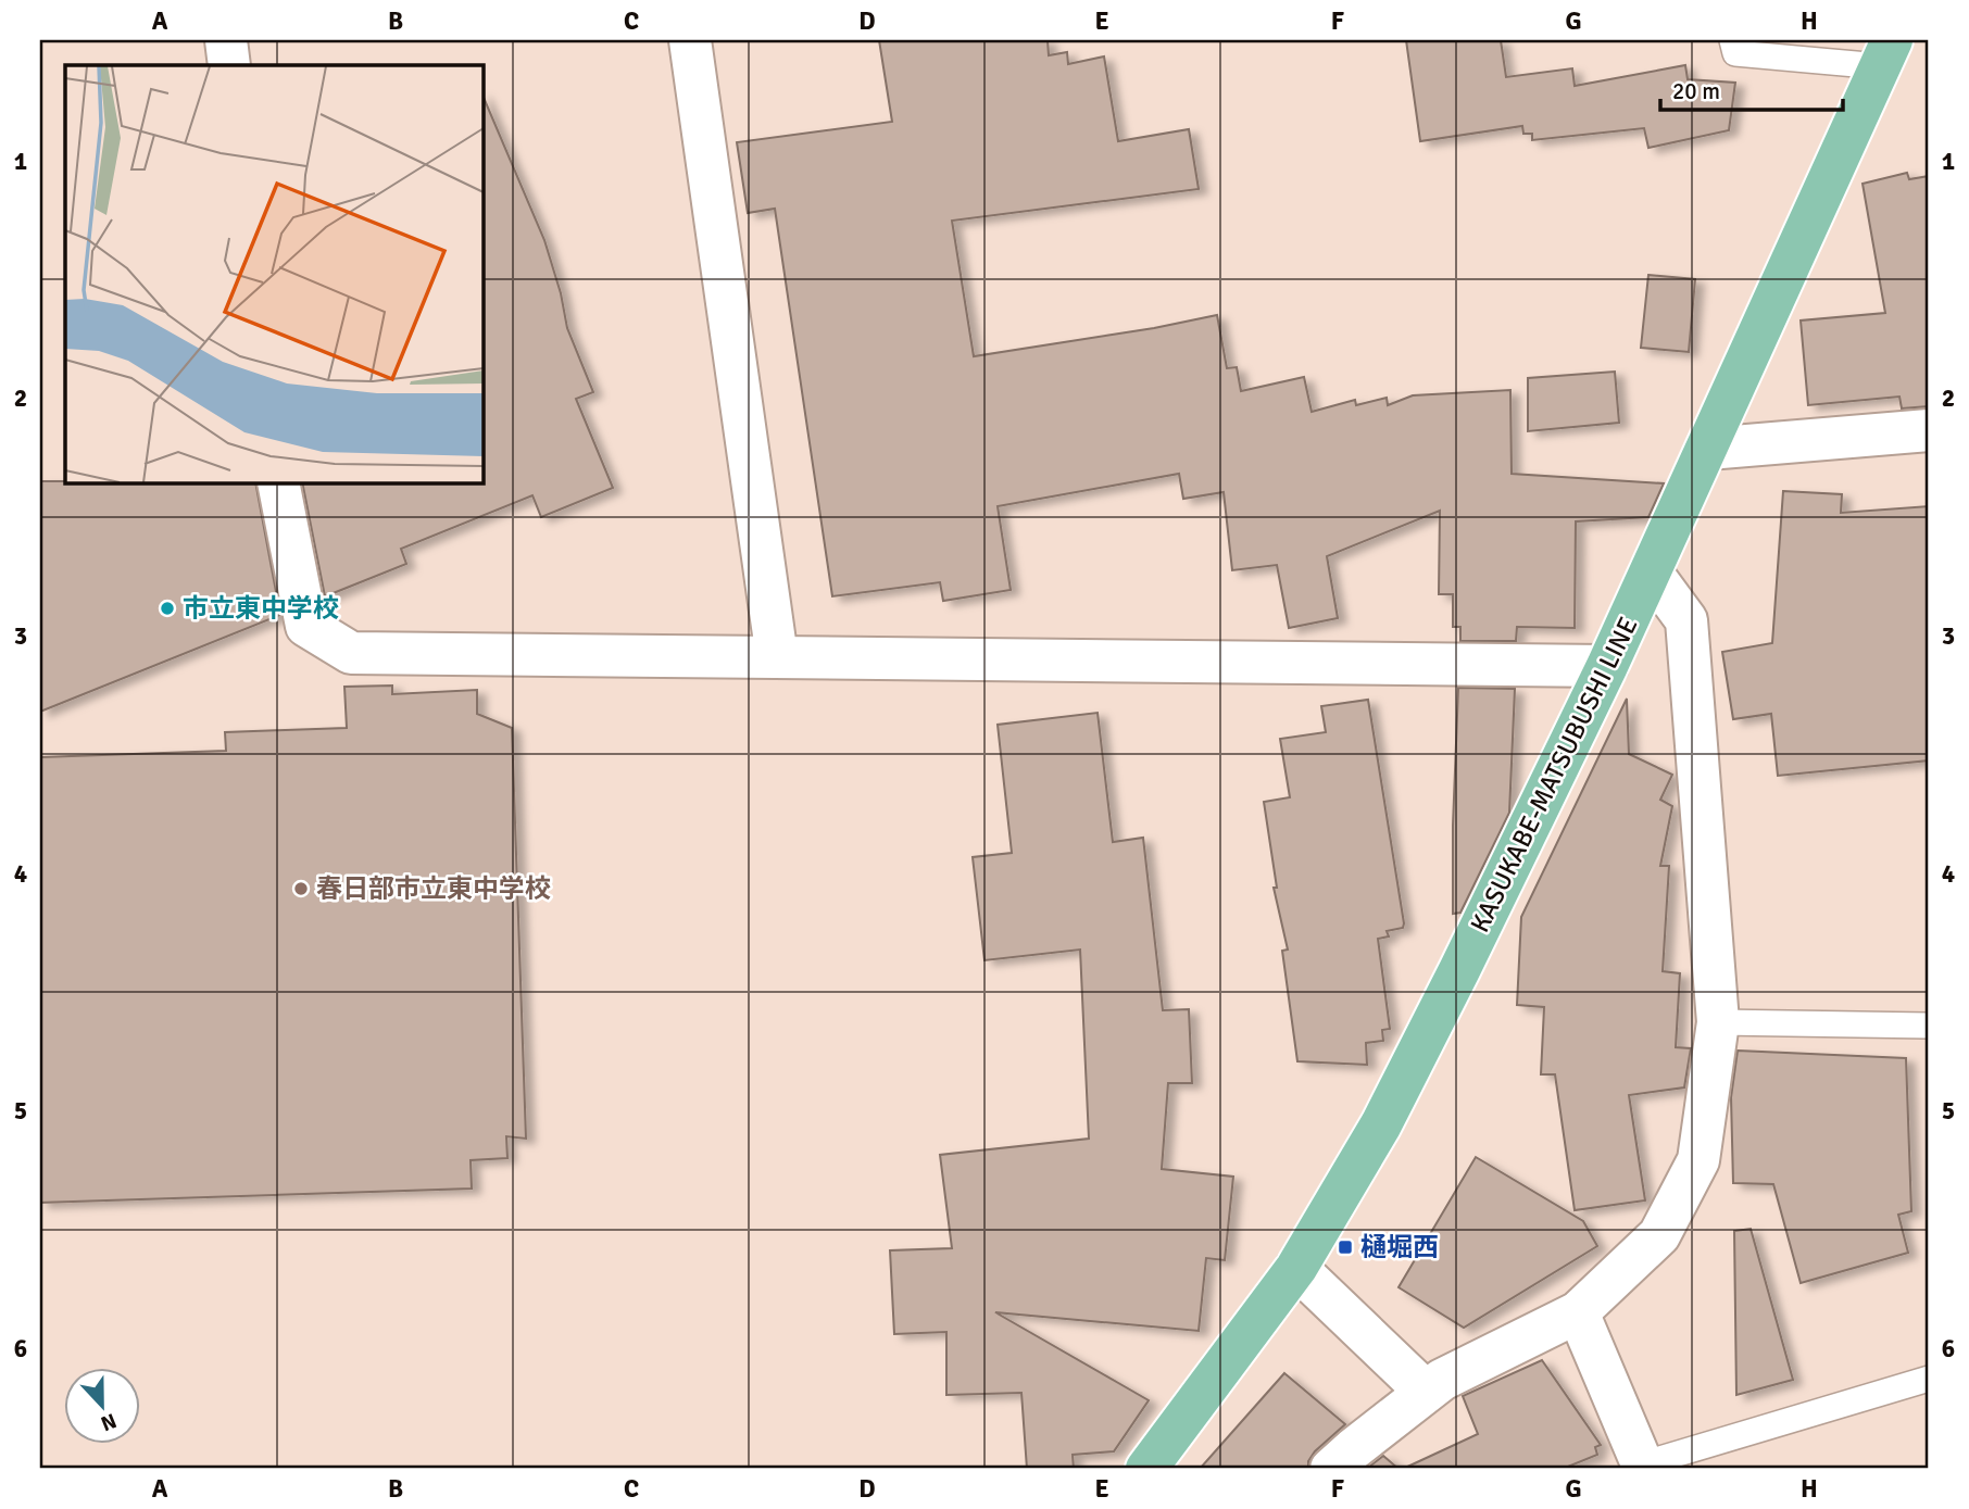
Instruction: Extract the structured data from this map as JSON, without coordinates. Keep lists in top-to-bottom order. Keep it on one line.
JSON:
{"streets":{"main road":["KASUKABE-MATSUBUSHI LINE"]},"places":{"other":["市立東中学校","春日部市立東中学校"],"transit":["樋堀西"]},"scale_bar":"20 m","north":"bottom","grid":{"columns":["A","B","C","D","E","F","G","H"],"rows":["1","2","3","4","5","6"]}}
